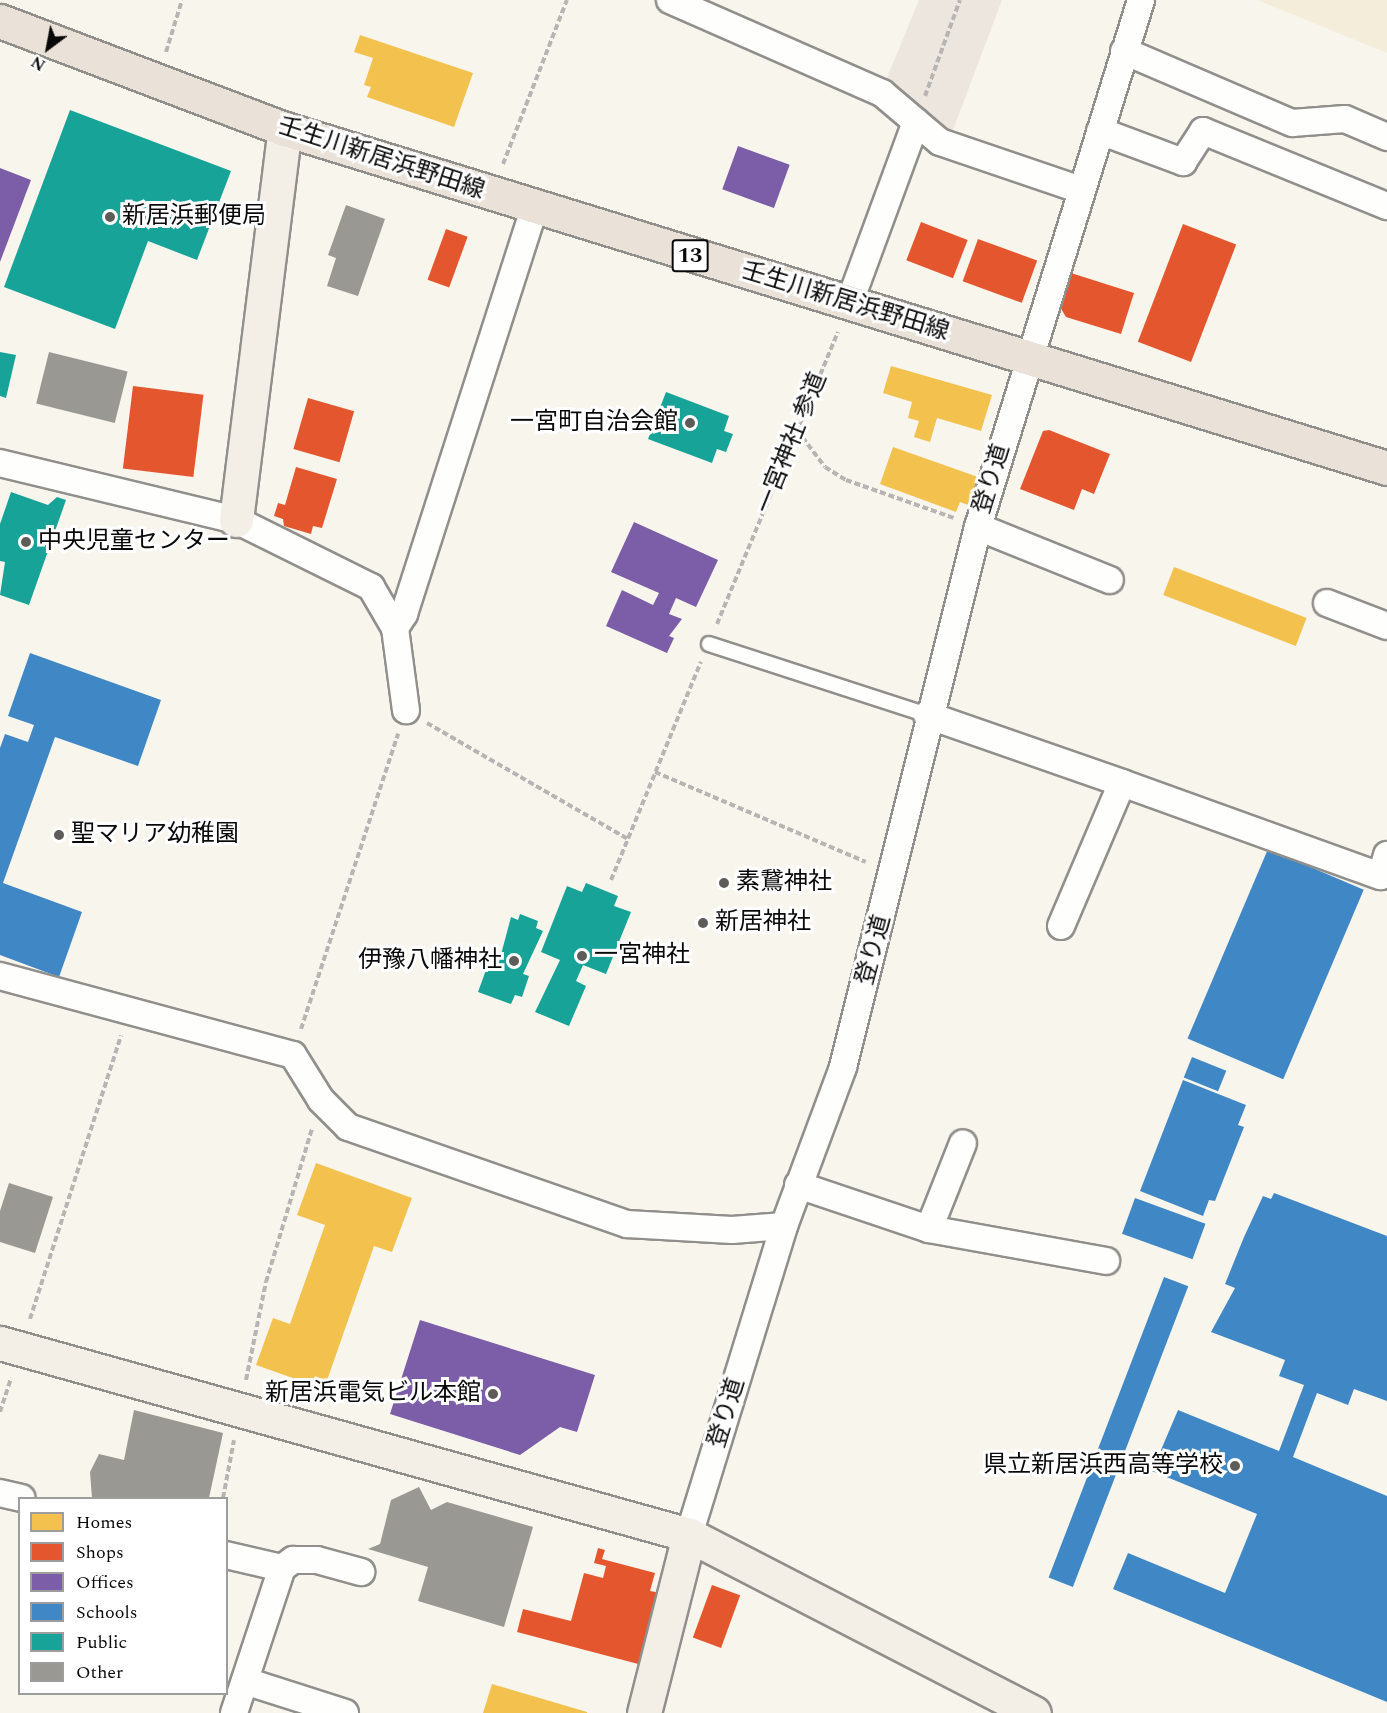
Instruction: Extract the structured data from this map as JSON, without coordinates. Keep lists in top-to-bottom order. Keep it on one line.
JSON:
{"streets":{"main road":["壬生川新居浜野田線","13"],"street":["登り道"],"path":["一宮神社 参道"]},"crossings":[["壬生川新居浜野田線","一宮神社 参道"],["壬生川新居浜野田線","登り道"]],"places":["新居浜郵便局","一宮町自治会館","中央児童センター","聖マリア幼稚園","素鵞神社","新居神社","一宮神社","伊豫八幡神社","新居浜電気ビル本館","県立新居浜西高等学校"],"legend":["Homes","Shops","Offices","Schools","Public","Other"],"north":"bottom left"}
